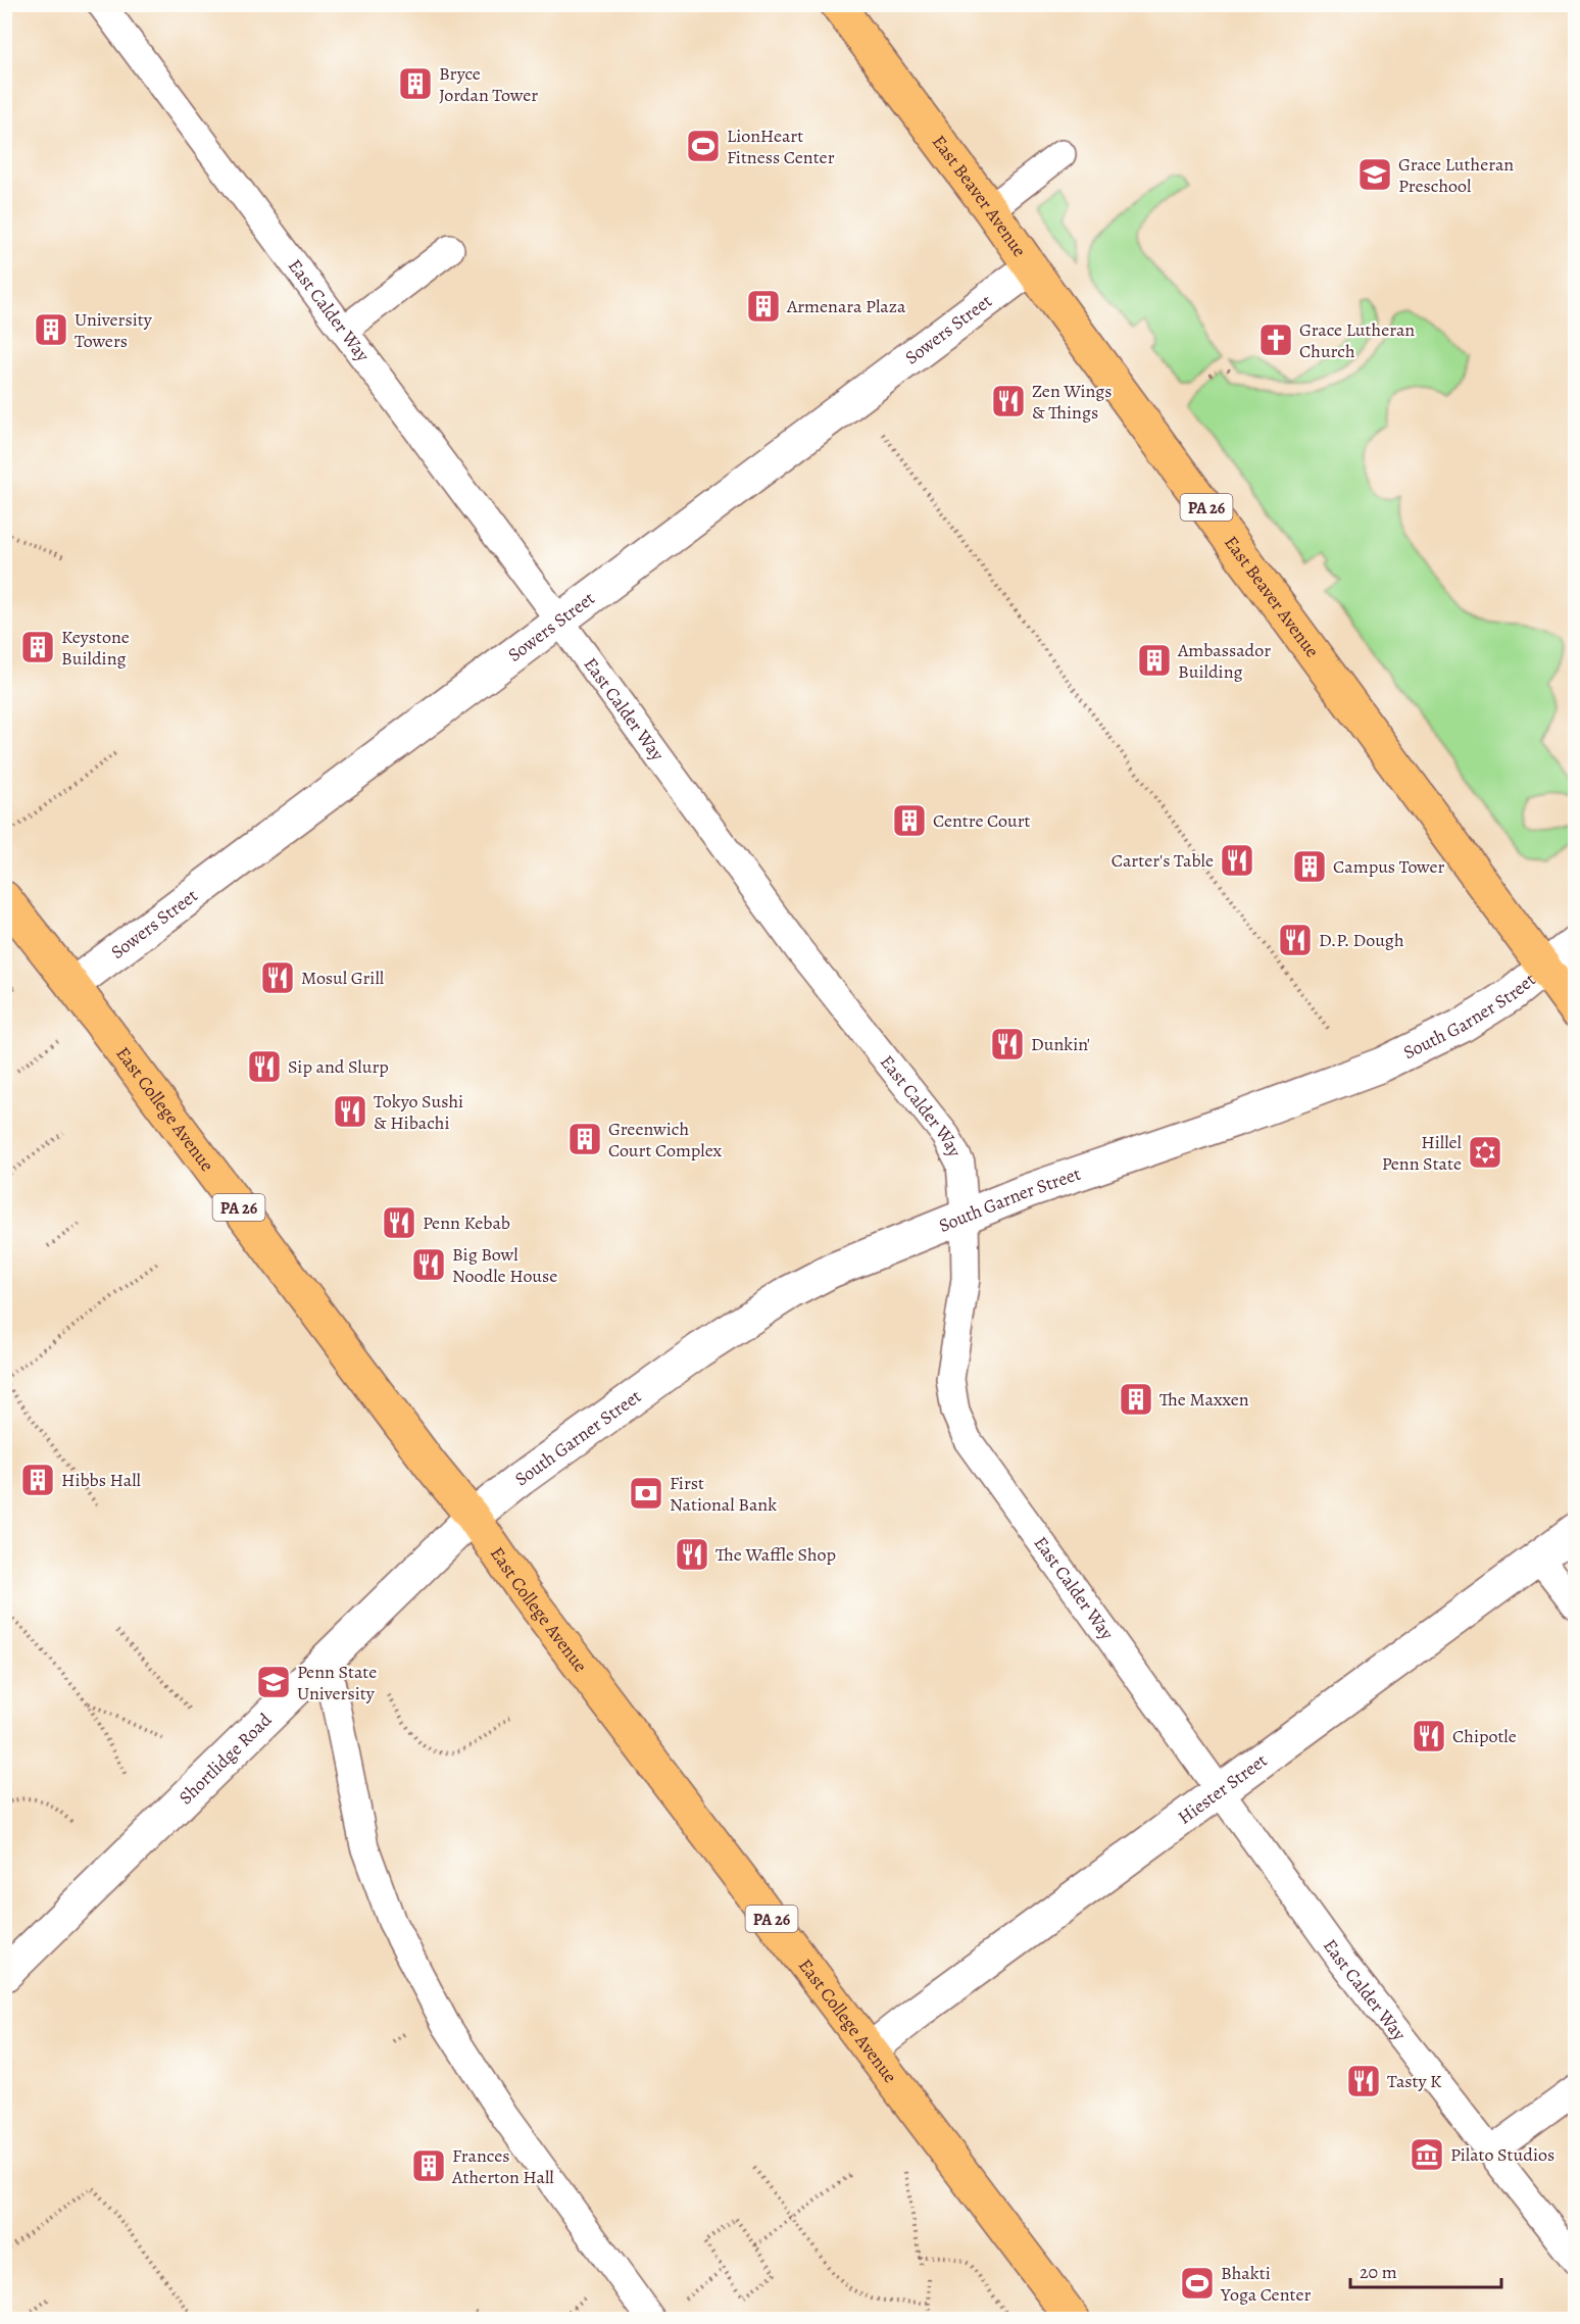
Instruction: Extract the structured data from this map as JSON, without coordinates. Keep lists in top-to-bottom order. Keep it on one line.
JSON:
{"streets":{"main road":["East Beaver Avenue","PA 26","East College Avenue"],"street":["Sowers Street","South Garner Street","Shortlidge Road","Hiester Street"],"lane":["East Calder Way"]},"crossings":[["East Beaver Avenue","Sowers Street"],["East Beaver Avenue","South Garner Street"],["East Calder Way","Sowers Street"],["East Calder Way","South Garner Street"],["East Calder Way","Hiester Street"],["Sowers Street","East College Avenue"],["South Garner Street","East College Avenue"],["South Garner Street","Shortlidge Road"],["East College Avenue","Shortlidge Road"],["East College Avenue","Hiester Street"]],"places":{"building":["Bryce Jordan Tower","Armenara Plaza","University Towers","Keystone Building","Ambassador Building","Centre Court","Campus Tower","Greenwich Court Complex","The Maxxen","Hibbs Hall","Frances Atherton Hall"],"sports":["LionHeart Fitness Center","Bhakti Yoga Center"],"school or university":["Grace Lutheran Preschool","Penn State University"],"church":["Grace Lutheran Church"],"restaurant":["Zen Wings & Things","Carter's Table","D.P. Dough","Mosul Grill","Dunkin'","Sip and Slurp","Tokyo Sushi & Hibachi","Penn Kebab","Big Bowl Noodle House","The Waffle Shop","Chipotle","Tasty K"],"synagogue":["Hillel Penn State"],"bank":["First National Bank"],"museum":["Pilato Studios"]},"scale_bar":"20 m"}
